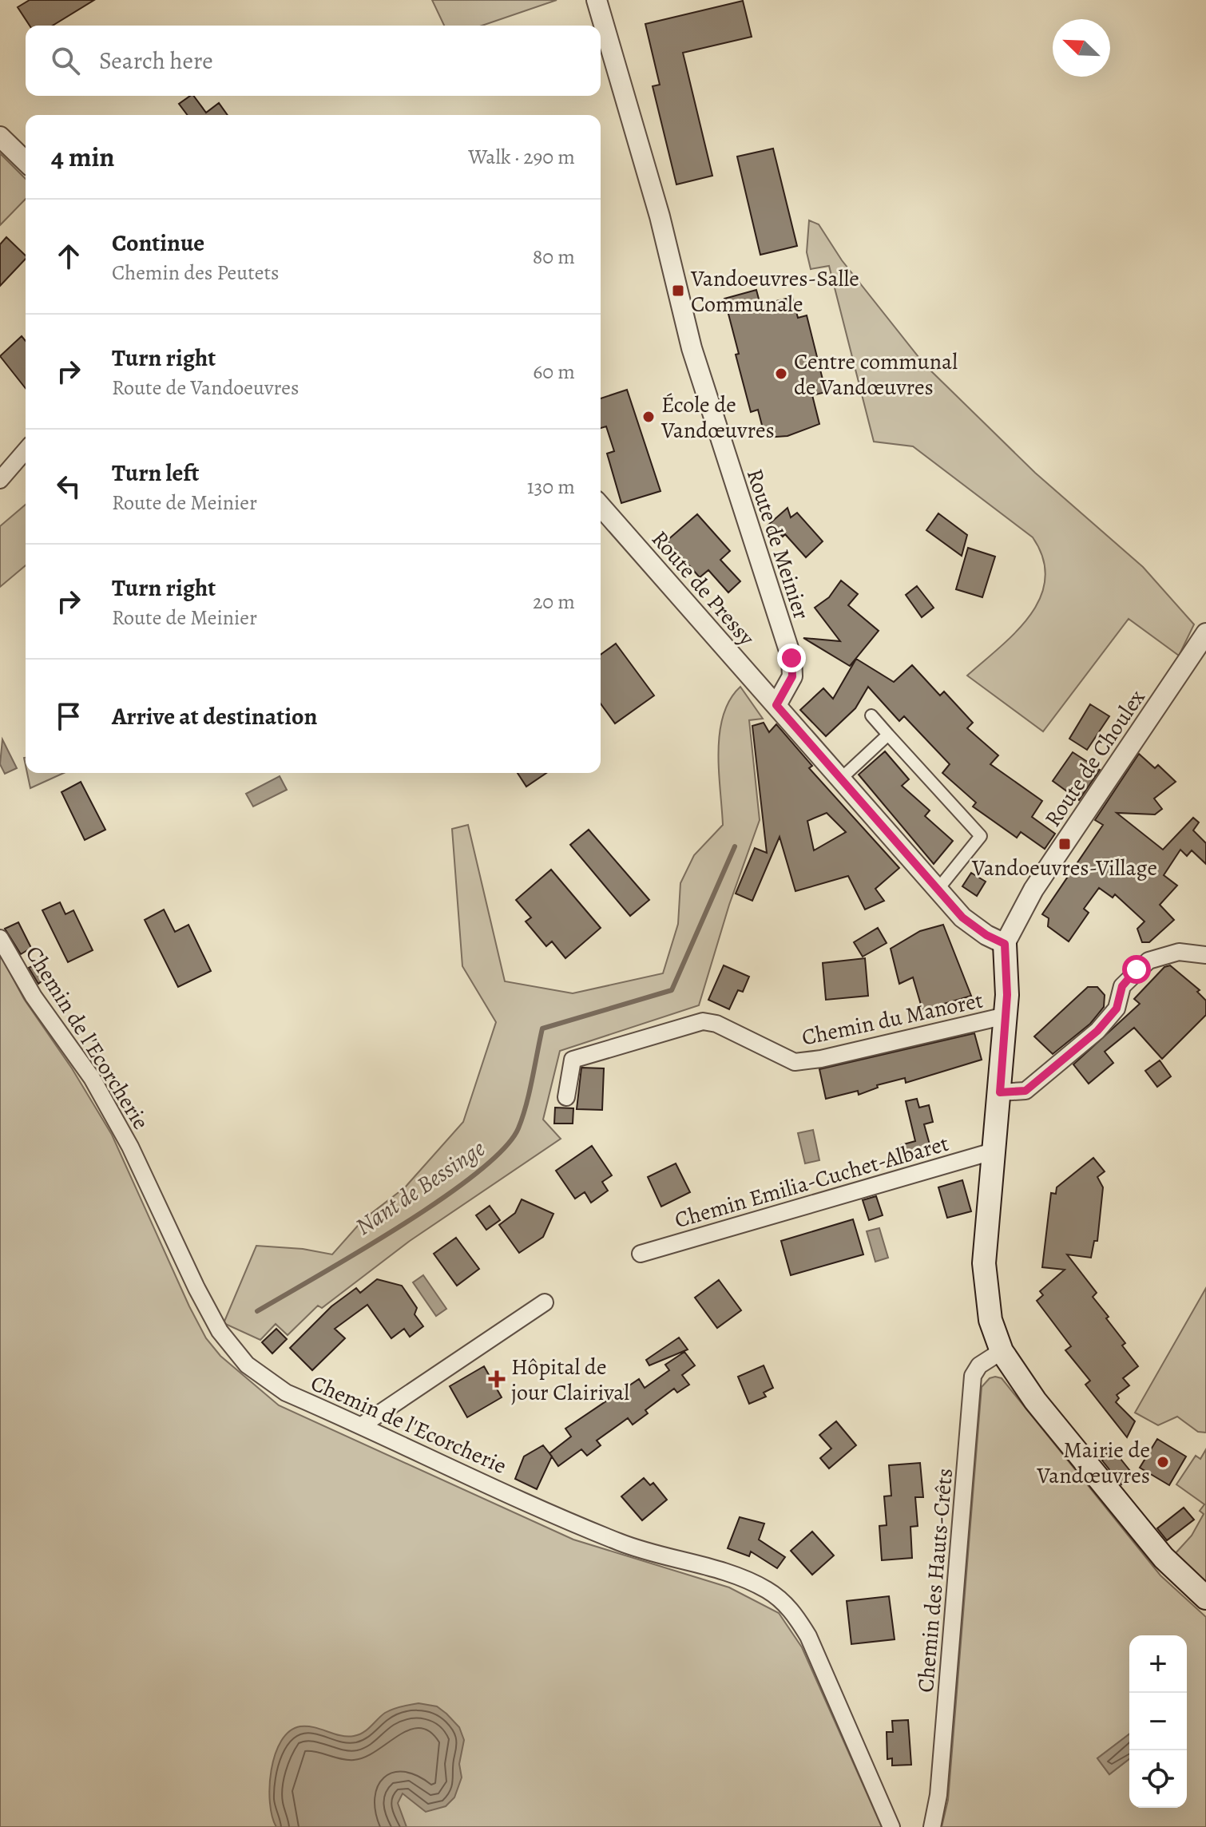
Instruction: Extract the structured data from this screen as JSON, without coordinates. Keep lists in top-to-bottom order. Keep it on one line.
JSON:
{"streets":{"street":["Route de Meinier","Route de Pressy","Route de Choulex","Chemin du Manoret","Chemin de l'Ecorcherie","Chemin Emilia-Cuchet-Albaret","Chemin des Hauts-Crêts"]},"crossings":[["Route de Meinier","Route de Pressy"]],"water":["Nant de Bessinge"],"places":{"transit":["Vandoeuvres-Salle Communale","Vandoeuvres-Village"],"other":["Centre communal de Vandœuvres","École de Vandœuvres","Mairie de Vandœuvres"],"health":["Hôpital de jour Clairival"]},"north":"top left","page":{"search":"Search here","heading":["4 min","Walk · 290 m"],"list":[["Continue","Chemin des Peutets","80 m"],["Turn right","Route de Vandoeuvres","60 m"],["Turn left","Route de Meinier","130 m"],["Turn right","Route de Meinier","20 m"],"Arrive at destination"],"map_buttons":["+","−"]}}
